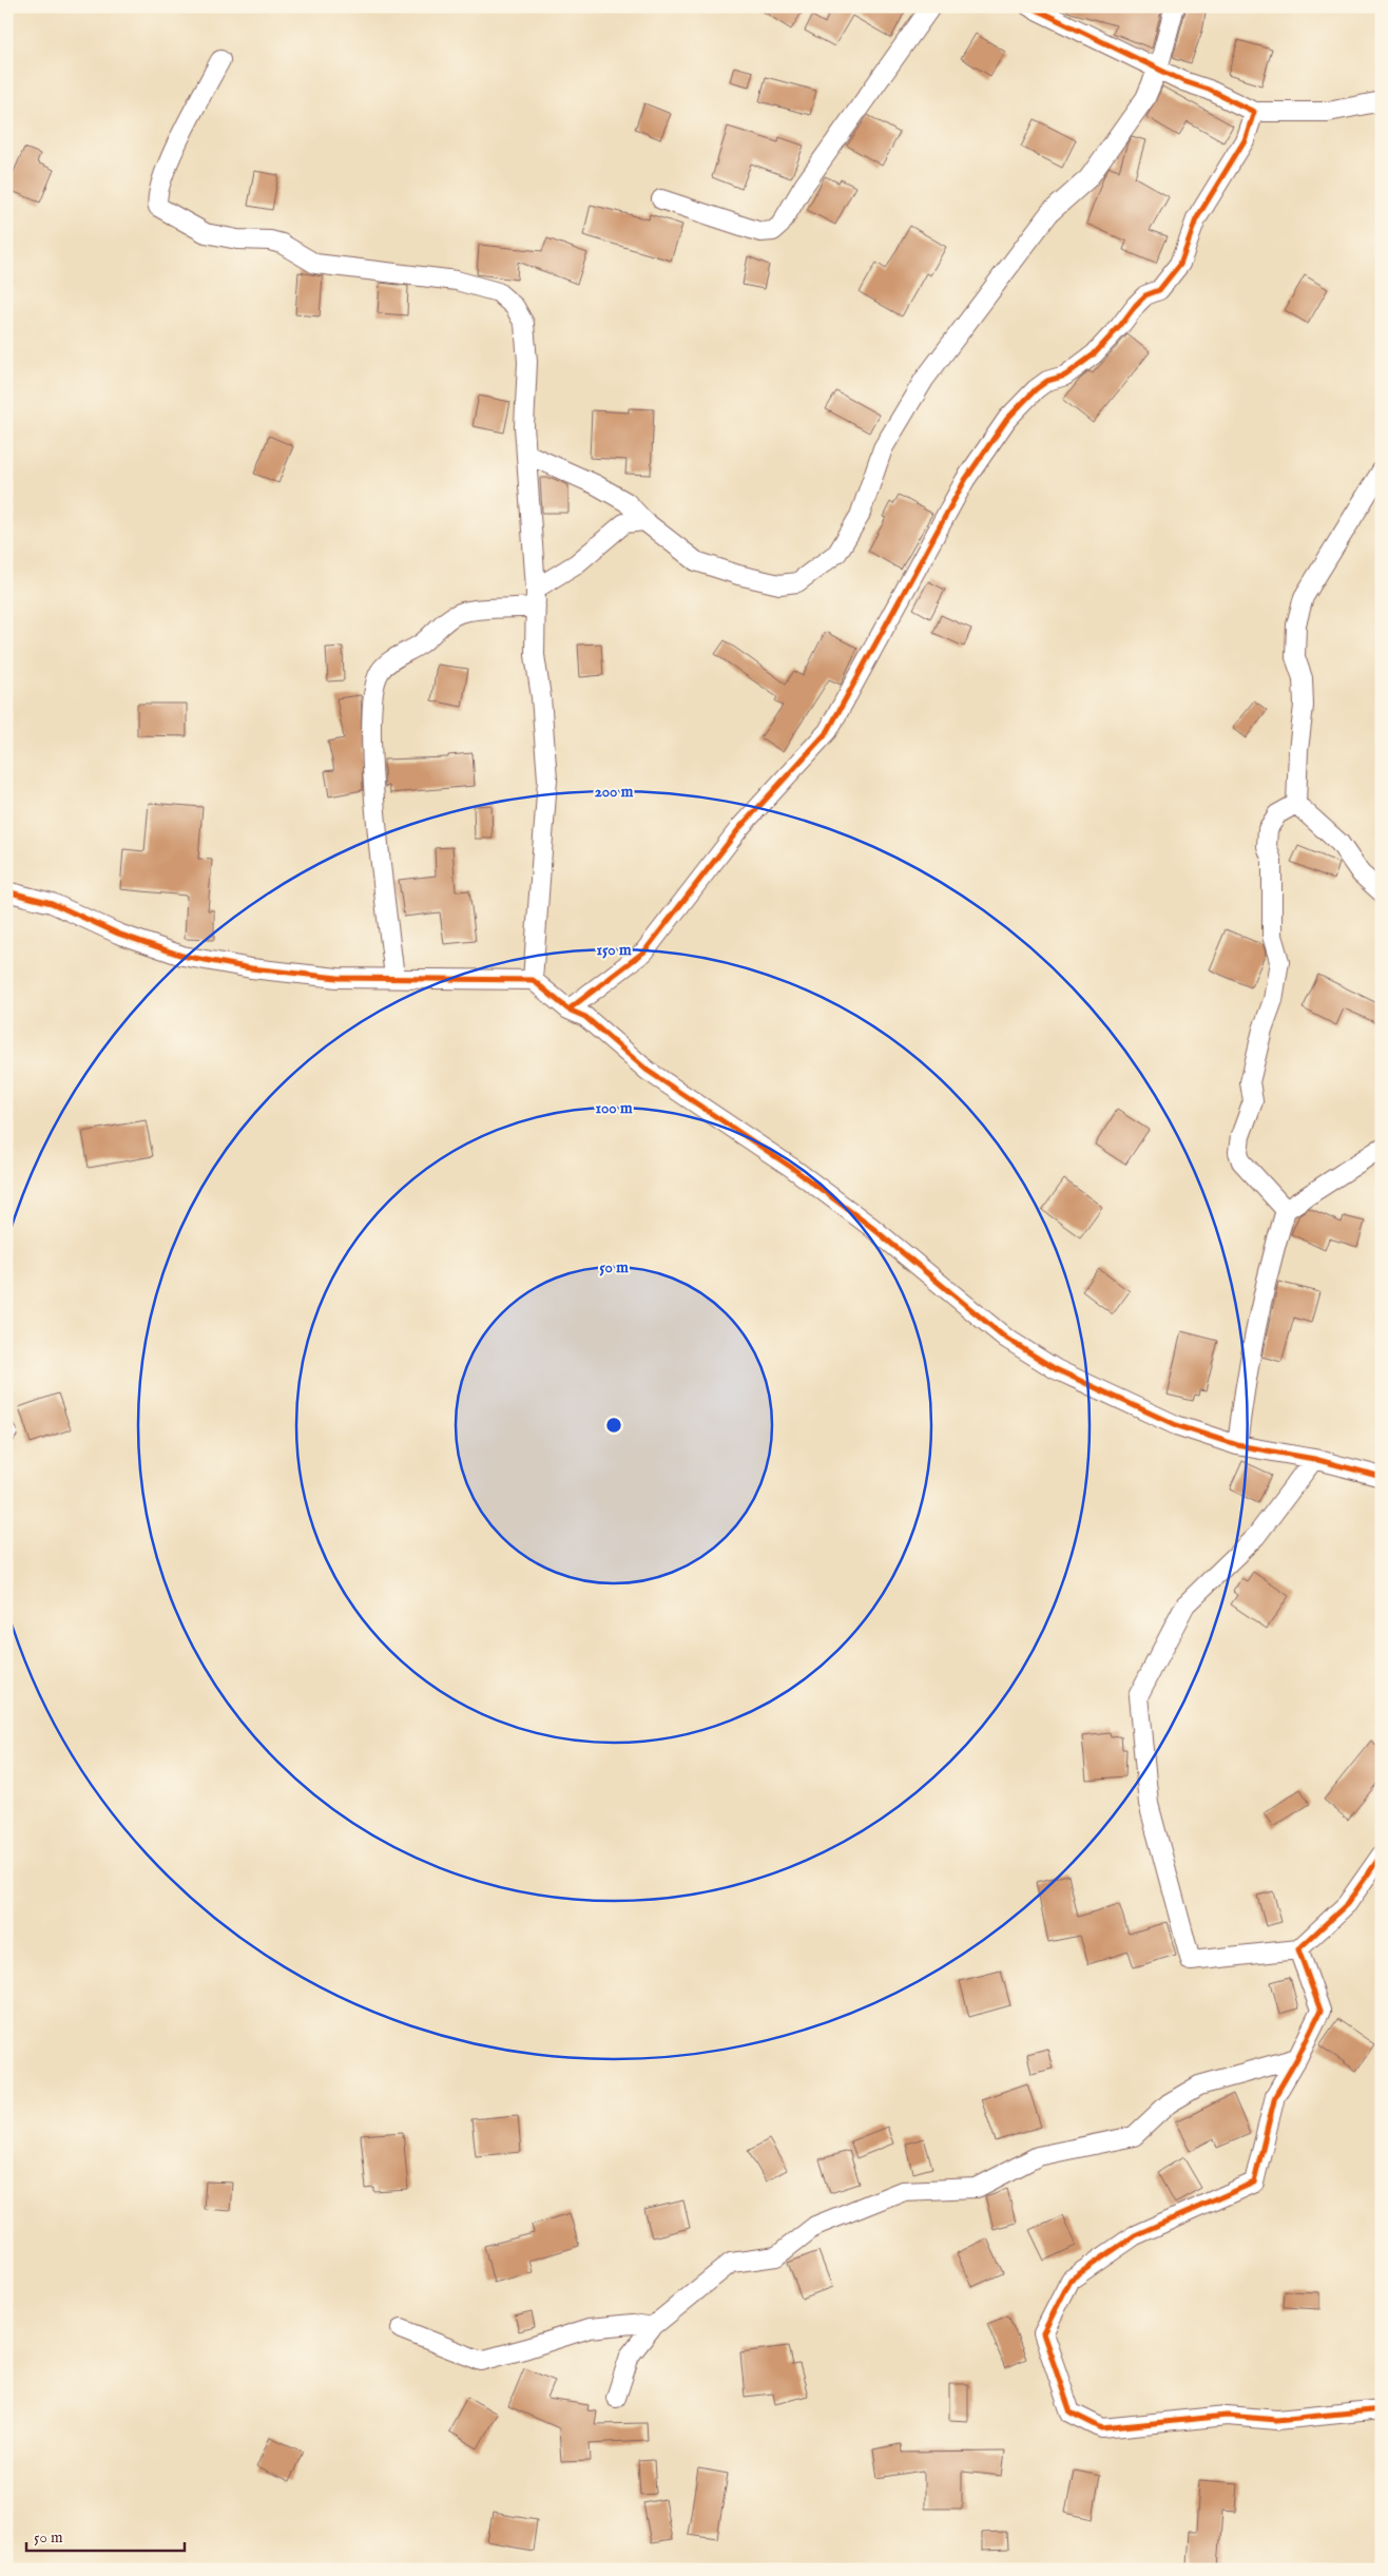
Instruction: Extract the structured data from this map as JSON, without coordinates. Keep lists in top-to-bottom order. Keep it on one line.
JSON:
{"scale_bar":"50 m","rings":["200 m","150 m","100 m","50 m"]}
